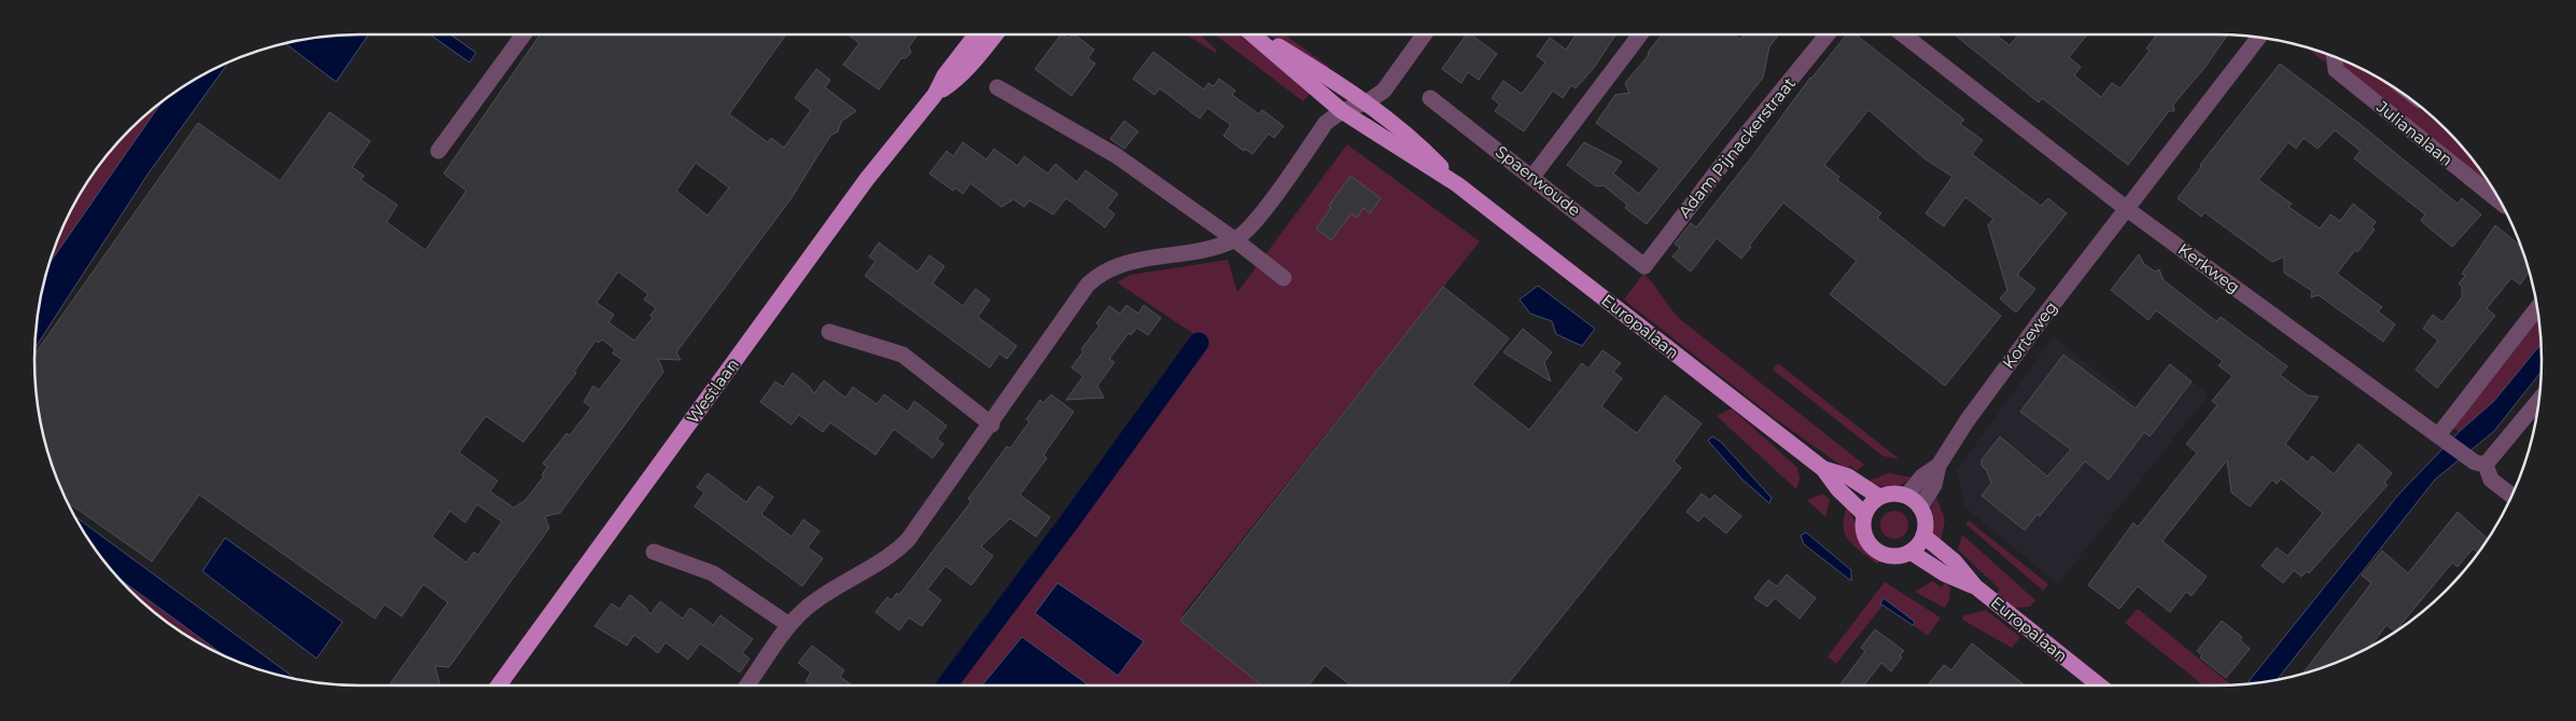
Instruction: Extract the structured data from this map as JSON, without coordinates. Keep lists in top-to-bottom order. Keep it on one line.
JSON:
{"streets":{"main road":["Europalaan","Westlaan"],"street":["Julianalaan","Adam Pijnackerstraat","Spaerwoude","Kerkweg","Korteweg"]},"crossings":[["Adam Pijnackerstraat","Spaerwoude"],["Kerkweg","Korteweg"],["Europalaan","Korteweg"]]}
